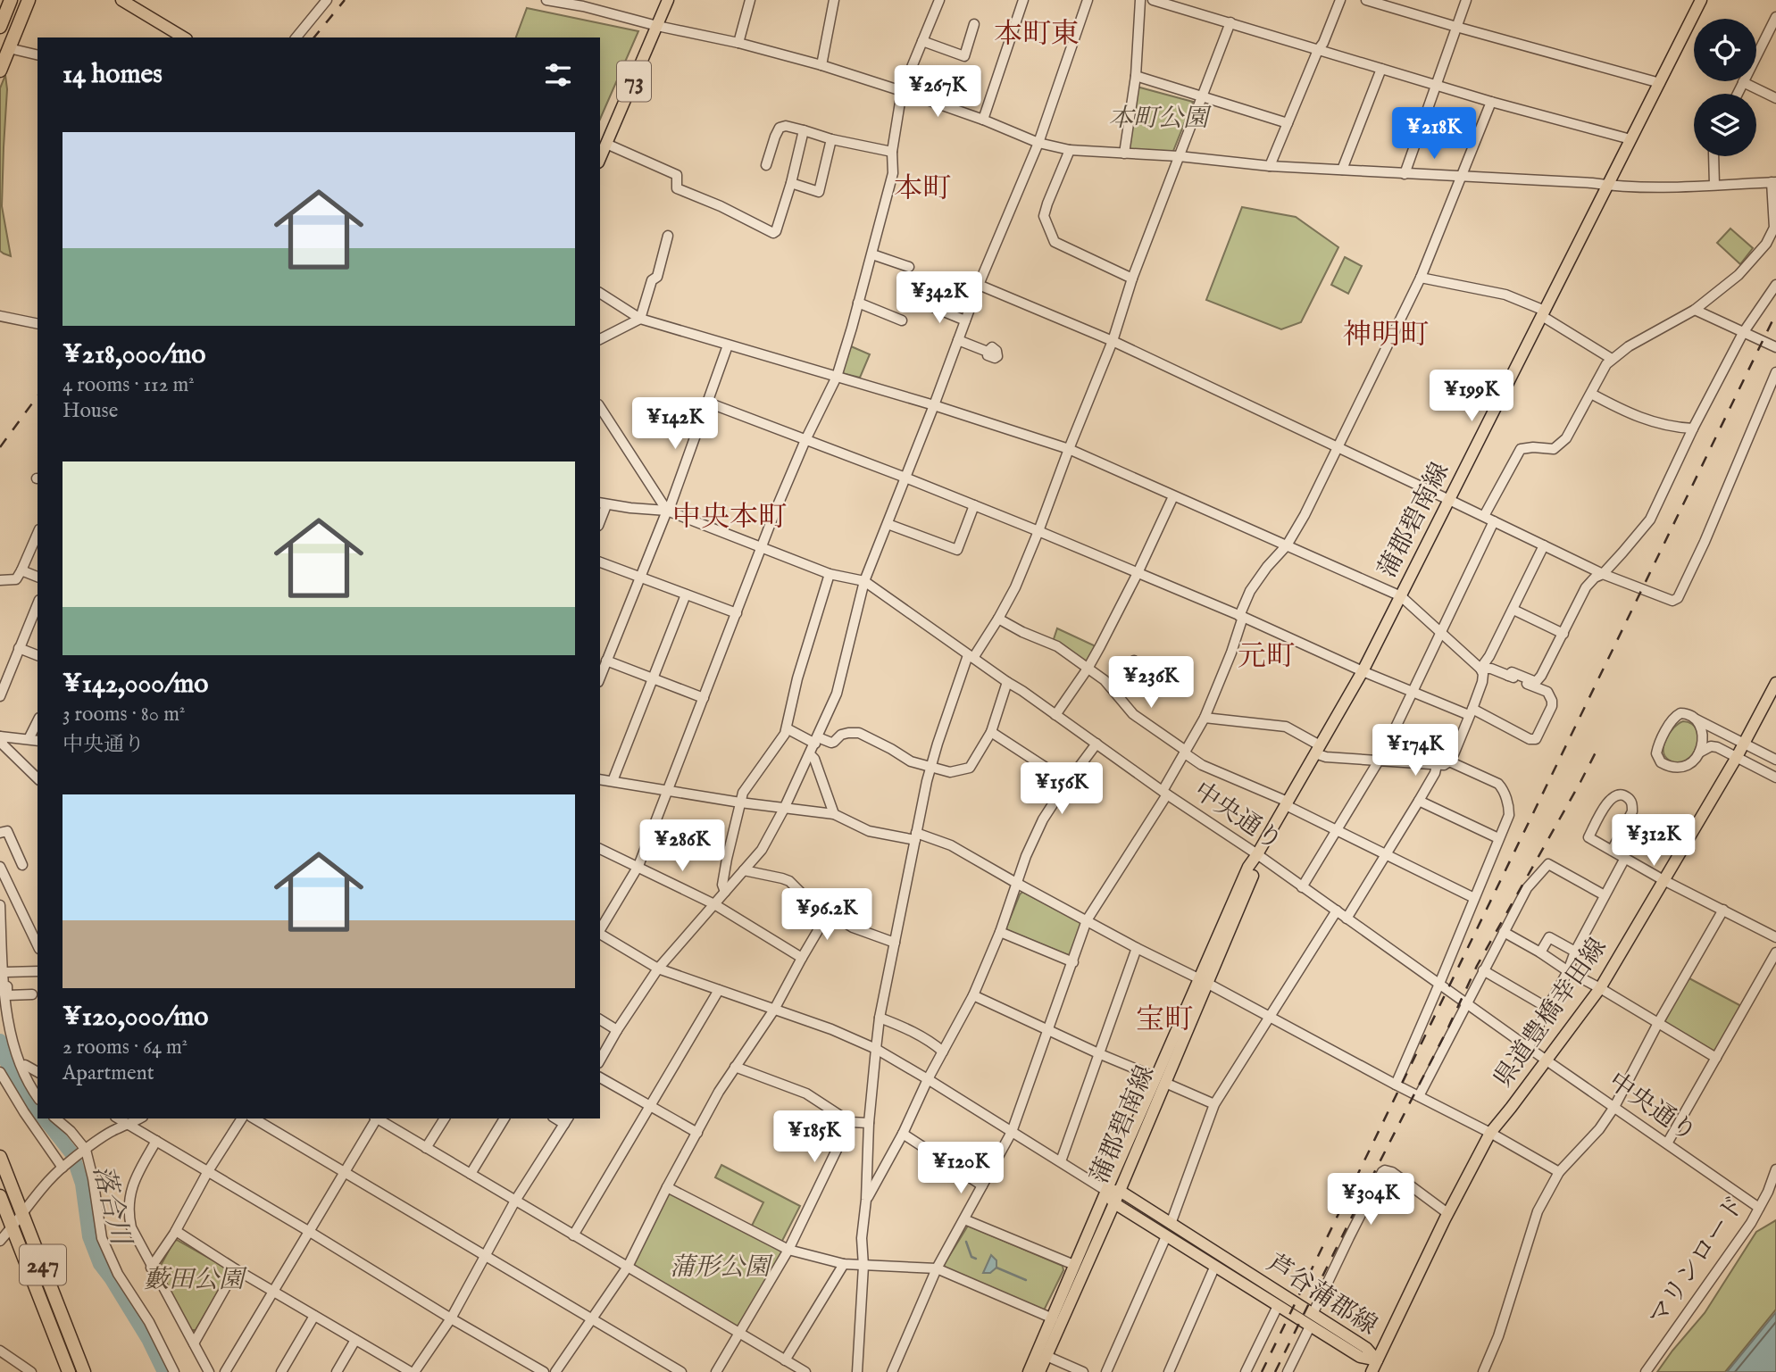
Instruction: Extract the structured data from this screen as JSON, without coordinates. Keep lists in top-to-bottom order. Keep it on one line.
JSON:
{"streets":{"highway":["247"],"main road":["73","蒲郡碧南線","県道豊橋幸田線","芦谷蒲郡線"],"street":["中央通り","マリンロード"]},"crossings":[["蒲郡碧南線","中央通り"],["蒲郡碧南線","芦谷蒲郡線"],["中央通り","県道豊橋幸田線"],["中央通り","マリンロード"],["県道豊橋幸田線","芦谷蒲郡線"]],"districts":["本町東","本町","神明町","中央本町","元町","宝町"],"water":["落合川"],"parks":["本町公園","蒲形公園","藪田公園"],"page":{"heading":"14 homes","price":["¥267K","¥218K","¥342K","¥199K","¥142K","¥236K","¥174K","¥156K","¥312K","¥286K","¥96.2K","¥185K","¥120K","¥304K"],"list":[{"name":"¥218,000/mo","note":"4 rooms · 112 m² · House"},{"name":"¥142,000/mo","note":"3 rooms · 80 m² · 中央通り"},{"name":"¥120,000/mo","note":"2 rooms · 64 m² · Apartment"}]}}
